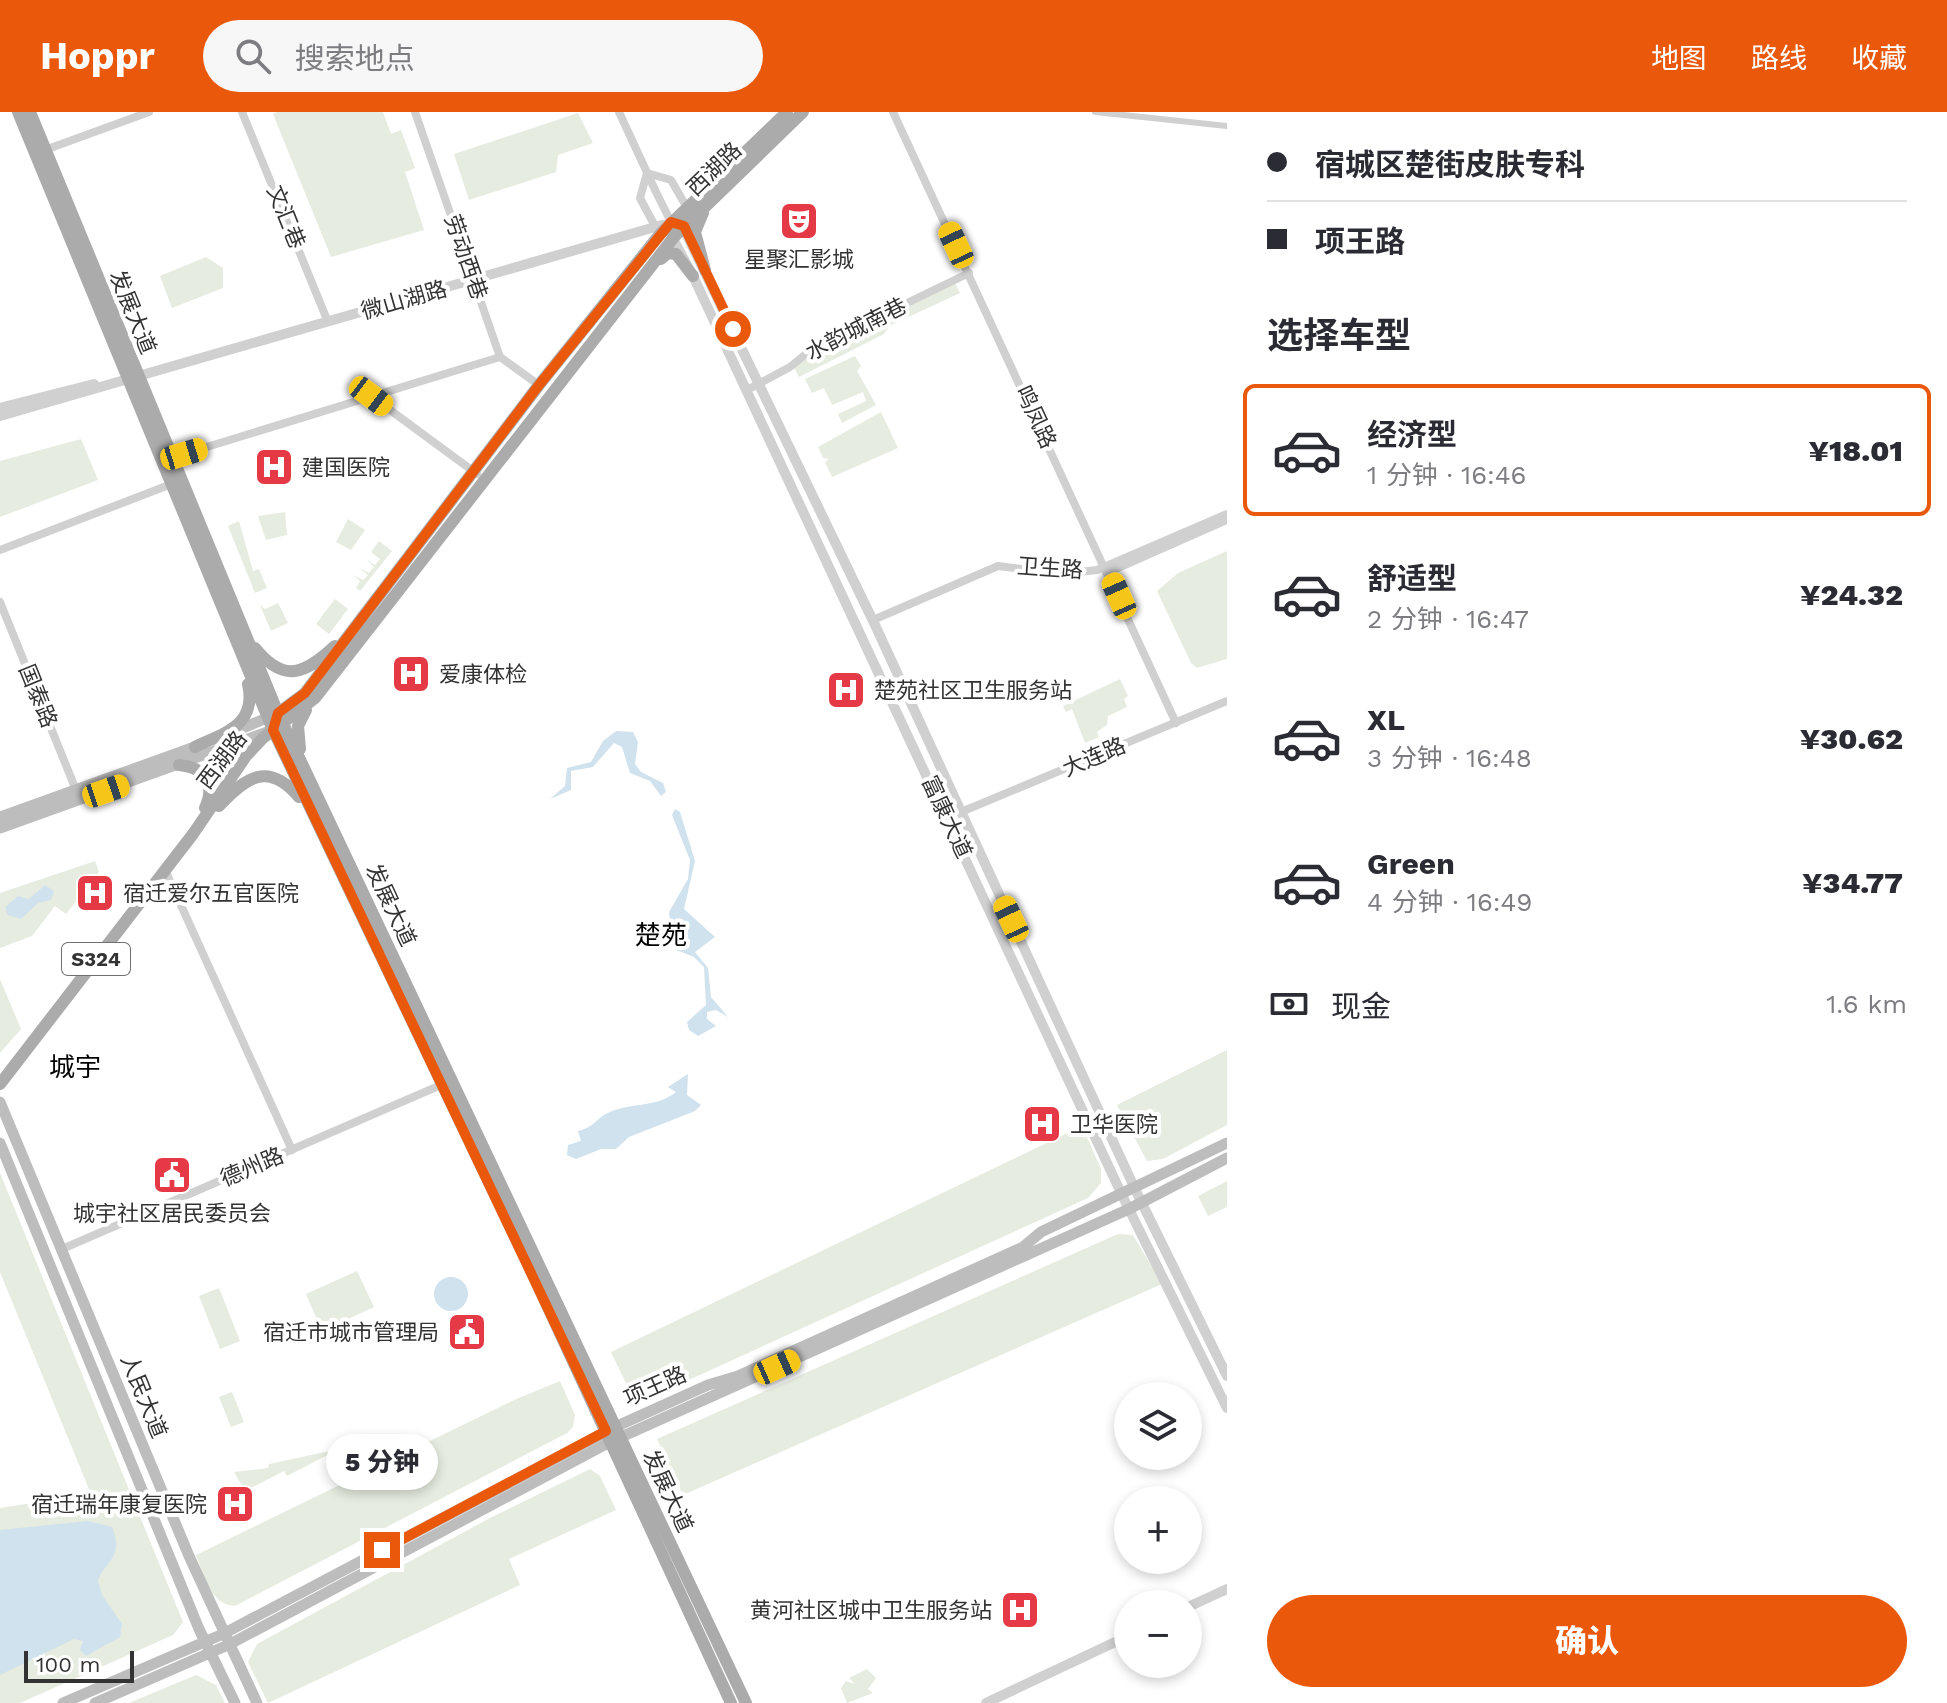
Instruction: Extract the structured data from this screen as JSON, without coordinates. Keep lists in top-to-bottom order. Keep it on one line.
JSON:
{"streets":{"main road":["西湖路","发展大道","S324","项王路","人民大道"],"street":["文汇巷","劳动西巷","微山湖路","水韵城南巷","鸣凤路","卫生路","国泰路","大连路","富康大道","德州路"]},"crossings":[["西湖路","微山湖路"],["西湖路","发展大道"],["西湖路","富康大道"],["文汇巷","微山湖路"],["劳动西巷","微山湖路"],["微山湖路","发展大道"],["微山湖路","富康大道"],["发展大道","德州路"],["发展大道","项王路"],["水韵城南巷","鸣凤路"],["水韵城南巷","富康大道"],["鸣凤路","卫生路"],["鸣凤路","大连路"],["卫生路","富康大道"],["大连路","富康大道"],["富康大道","项王路"],["德州路","人民大道"],["项王路","人民大道"]],"districts":["楚苑","城宇"],"places":{"theatre":["星聚汇影城"],"hospital":["建国医院","爱康体检","楚苑社区卫生服务站","宿迁爱尔五官医院","卫华医院","宿迁瑞年康复医院","黄河社区城中卫生服务站"],"public building":["城宇社区居民委员会","宿迁市城市管理局"]},"scale_bar":"100 m","page":{"header":"Hoppr","search":"搜索地点","nav":["地图","路线","收藏"],"banner":["宿城区楚街皮肤专科","项王路"],"heading":"选择车型","list":[{"name":"经济型","note":"1 分钟 · 16:46","value":"¥18.01"},{"name":"舒适型","note":"2 分钟 · 16:47","value":"¥24.32"},{"name":"XL","note":"3 分钟 · 16:48","value":"¥30.62"},{"name":"Green","note":"4 分钟 · 16:49","value":"¥34.77"}],"pay":["现金","1.6 km"],"map_buttons":["+","−"],"bubble":"5 分钟","buttons":"确认","scale":"100 m"}}
